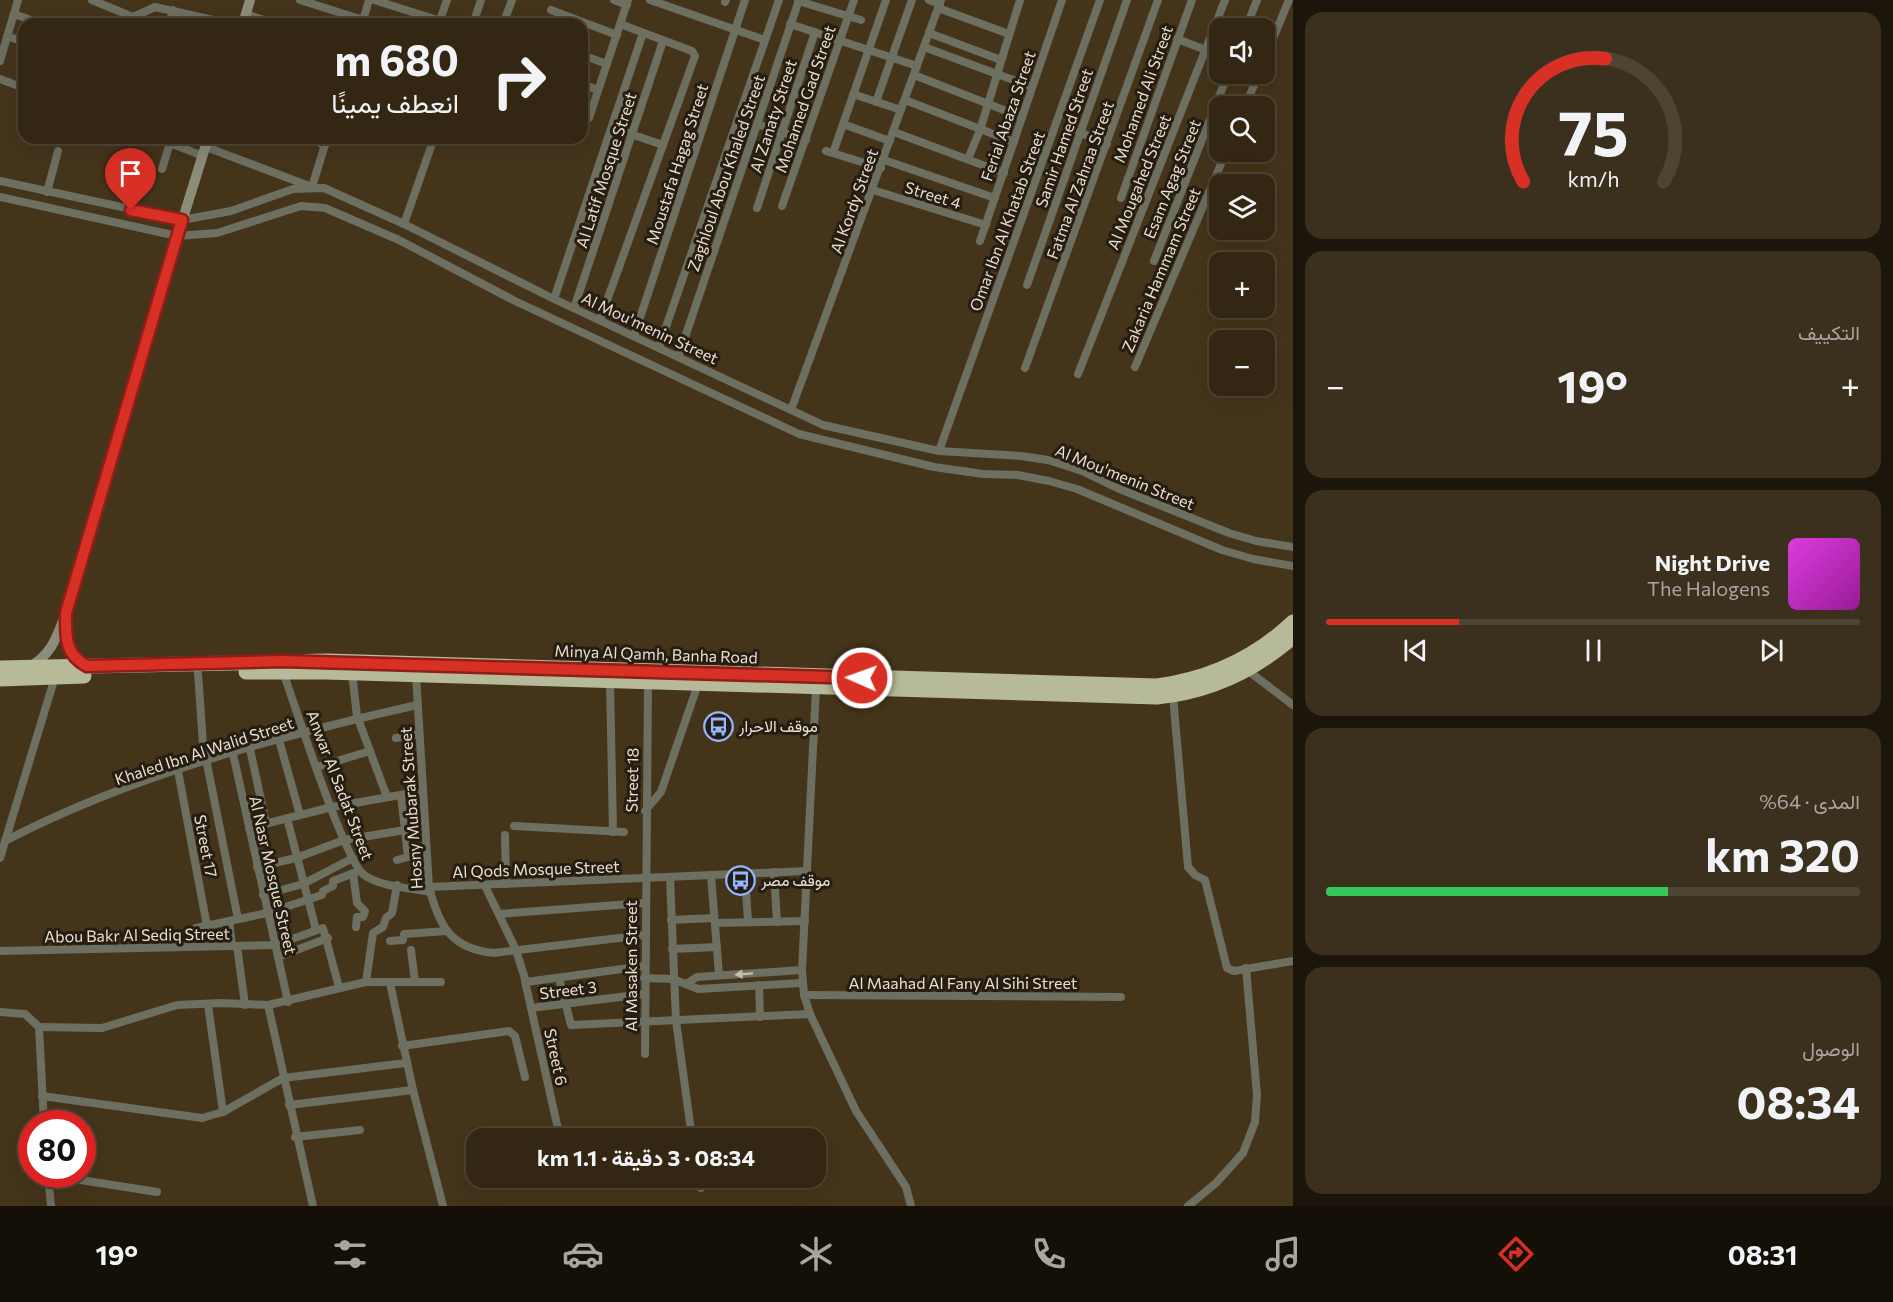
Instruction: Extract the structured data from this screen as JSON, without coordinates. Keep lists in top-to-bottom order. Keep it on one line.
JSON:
{"streets":{"highway":["Minya Al Qamh, Banha Road"],"street":["Mohamed Ali Street","Mohamed Gad Street","Al Zanaty Street","Ferial Abaza Street","Samir Hamed Street","Moustafa Hagag Street","Al Latif Mosque Street","Zaghloul Abou Khaled Street","Esam Agag Street","Fatma Al Zahraa Street","Al Mougahed Street","Street 4","Al Kordy Street","Omar Ibn Al Khatab Street","Zakaria Hammam Street","Al Mou'menin Street","Khaled Ibn Al Walid Street","Street 18","Anwar Al Sadat Street","Hosny Mubarak Street","Street 17","Al Qods Mosque Street","Al Nasr Mosque Street","Abou Bakr Al Sediq Street","Al Masaken Street","Al Maahad Al Fany Al Sihi Street","Street 3","Street 6"]},"crossings":[["Ferial Abaza Street","Street 4"],["Moustafa Hagag Street","Al Mou'menin Street"],["Al Latif Mosque Street","Al Mou'menin Street"],["Zaghloul Abou Khaled Street","Al Mou'menin Street"],["Street 4","Al Kordy Street"],["Al Kordy Street","Al Mou'menin Street"],["Omar Ibn Al Khatab Street","Al Mou'menin Street"],["Minya Al Qamh, Banha Road","Street 18"],["Minya Al Qamh, Banha Road","Anwar Al Sadat Street"],["Minya Al Qamh, Banha Road","Hosny Mubarak Street"],["Khaled Ibn Al Walid Street","Anwar Al Sadat Street"],["Khaled Ibn Al Walid Street","Hosny Mubarak Street"],["Khaled Ibn Al Walid Street","Street 17"],["Khaled Ibn Al Walid Street","Al Nasr Mosque Street"],["Street 18","Al Qods Mosque Street"],["Street 18","Al Masaken Street"],["Anwar Al Sadat Street","Hosny Mubarak Street"],["Anwar Al Sadat Street","Al Qods Mosque Street"],["Hosny Mubarak Street","Al Qods Mosque Street"],["Hosny Mubarak Street","Al Masaken Street"],["Hosny Mubarak Street","Street 6"],["Al Qods Mosque Street","Al Masaken Street"],["Al Qods Mosque Street","Street 6"],["Al Nasr Mosque Street","Abou Bakr Al Sediq Street"],["Al Masaken Street","Street 3"],["Street 3","Street 6"]],"places":{"bus stop":["موقف الاحرار","موقف مصر"]},"page":{"map_buttons":["+","−"],"turn":["680 m","انعطف يمينًا"],"tile":["التكييف",["المدى · 64%","320 km"],["الوصول","08:34"]],"heat":["−","19°","+"],"song":["Night Drive","The Halogens"],"limit":"80","trip":"08:34 · 3 دقيقة · 1.1 km","tabs":["08:31","19°"],"gauge":["75","km/h"]}}
